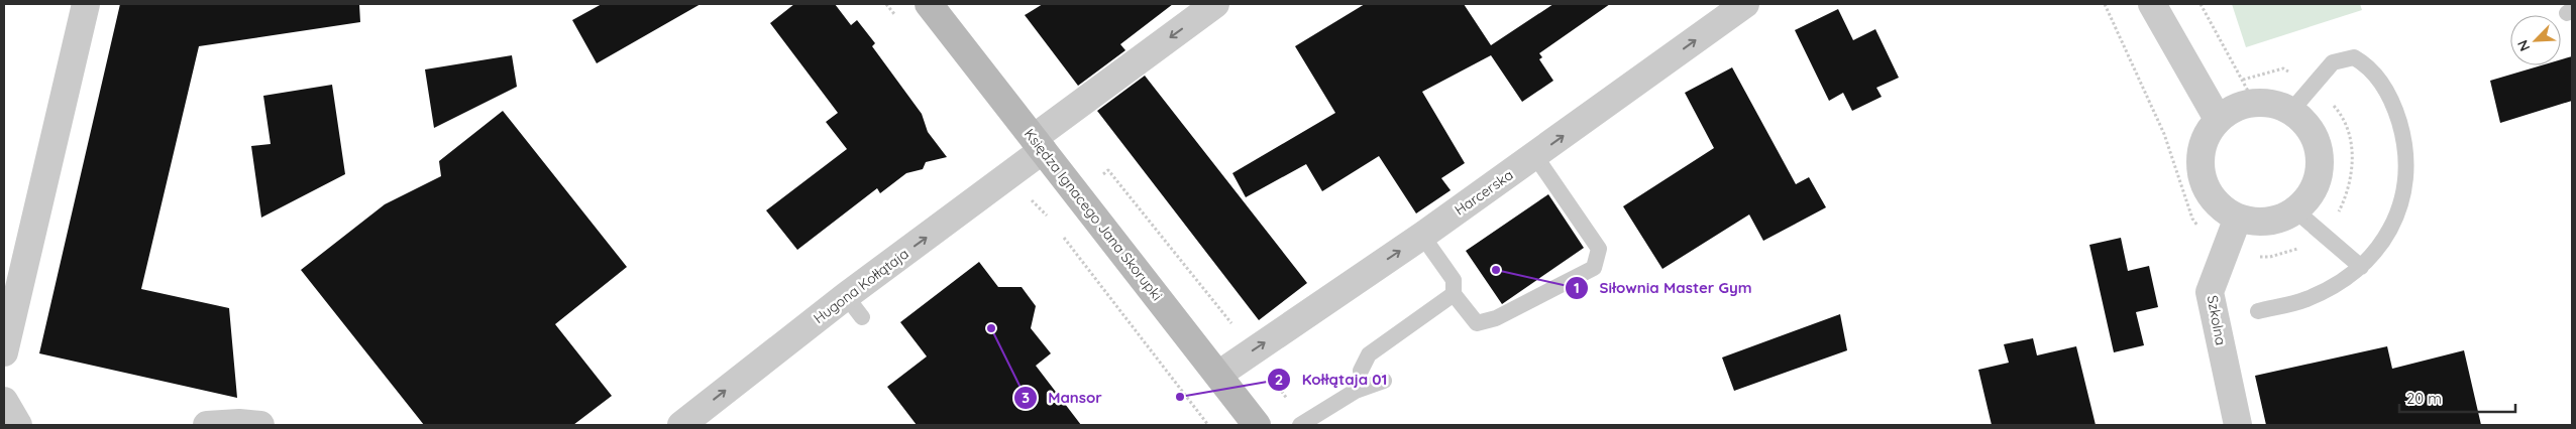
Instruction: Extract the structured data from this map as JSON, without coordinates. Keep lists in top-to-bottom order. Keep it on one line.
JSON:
{"streets":{"main road":["Księdza Ignacego Jana Skorupki"],"street":["Harcerska","Hugona Kołłątaja","Szkolna"]},"crossings":[["Harcerska","Księdza Ignacego Jana Skorupki"],["Księdza Ignacego Jana Skorupki","Hugona Kołłątaja"]],"one_way":["Harcerska"],"places":["Siłownia Master Gym","Mansor","Kołłątaja 01"],"scale_bar":"20 m","north":"bottom left"}
